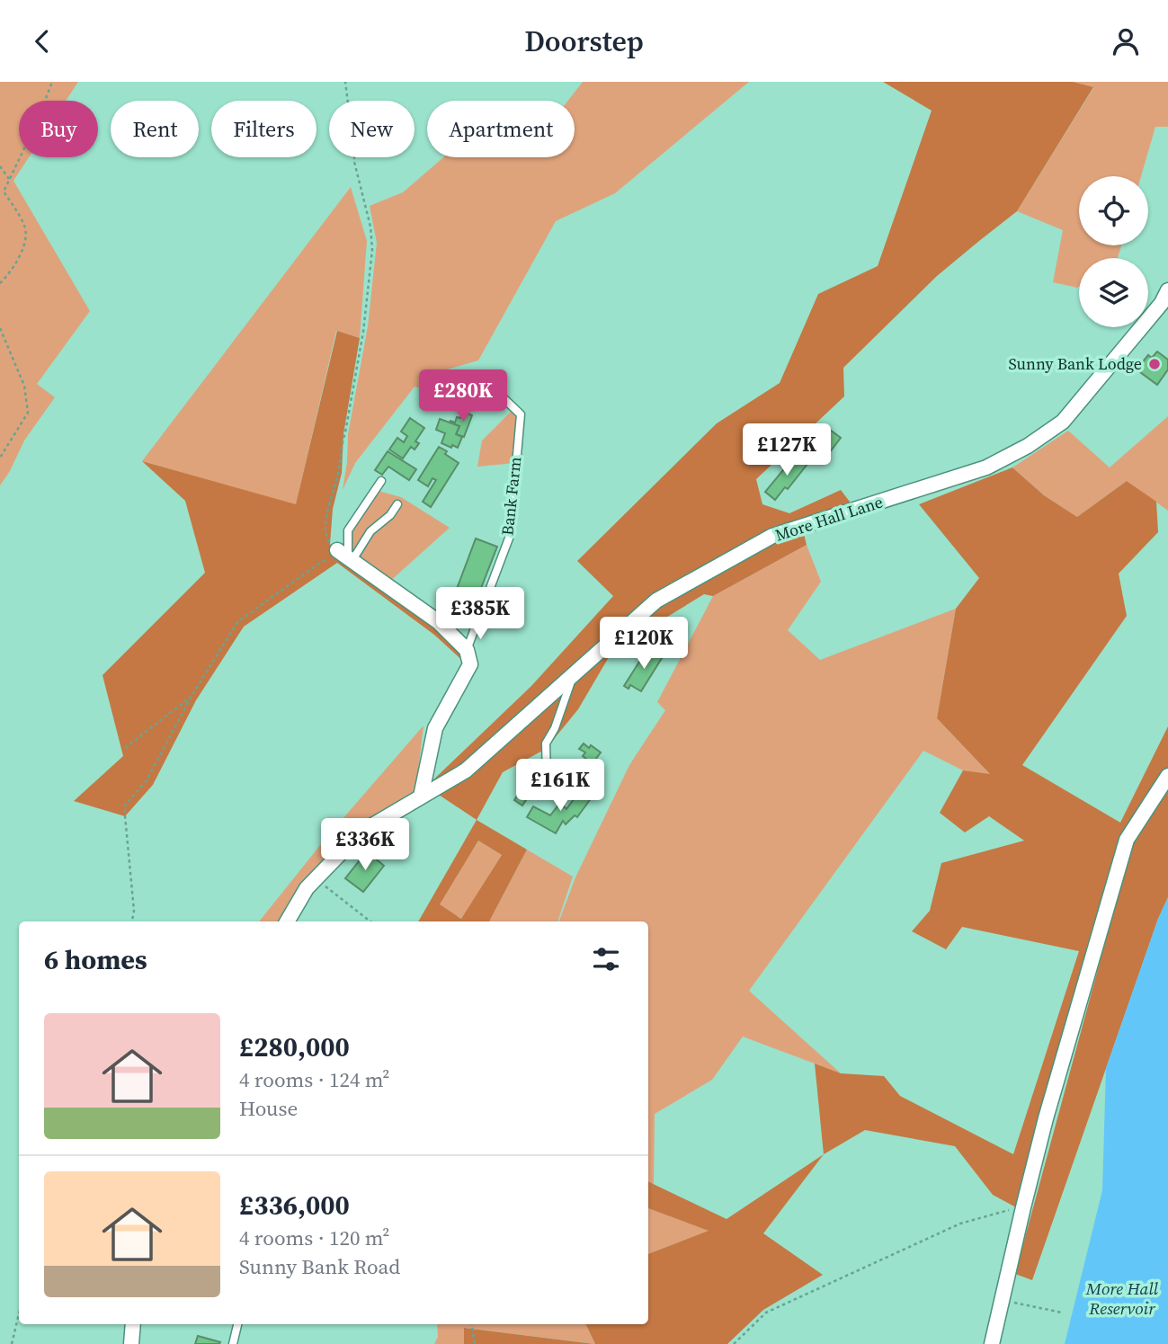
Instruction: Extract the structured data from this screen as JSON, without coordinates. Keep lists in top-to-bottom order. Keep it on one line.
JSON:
{"streets":{"street":["More Hall Lane"],"lane":["Bank Farm"]},"water":["More Hall Reservoir"],"places":["Sunny Bank Lodge"],"page":{"header":"Doorstep","chip":["Buy","Rent","Filters","New","Apartment"],"price":["£280K","£127K","£385K","£120K","£161K","£336K"],"heading":"6 homes","list":[{"name":"£280,000","note":"4 rooms · 124 m² · House"},{"name":"£336,000","note":"4 rooms · 120 m² · Sunny Bank Road"}]}}
